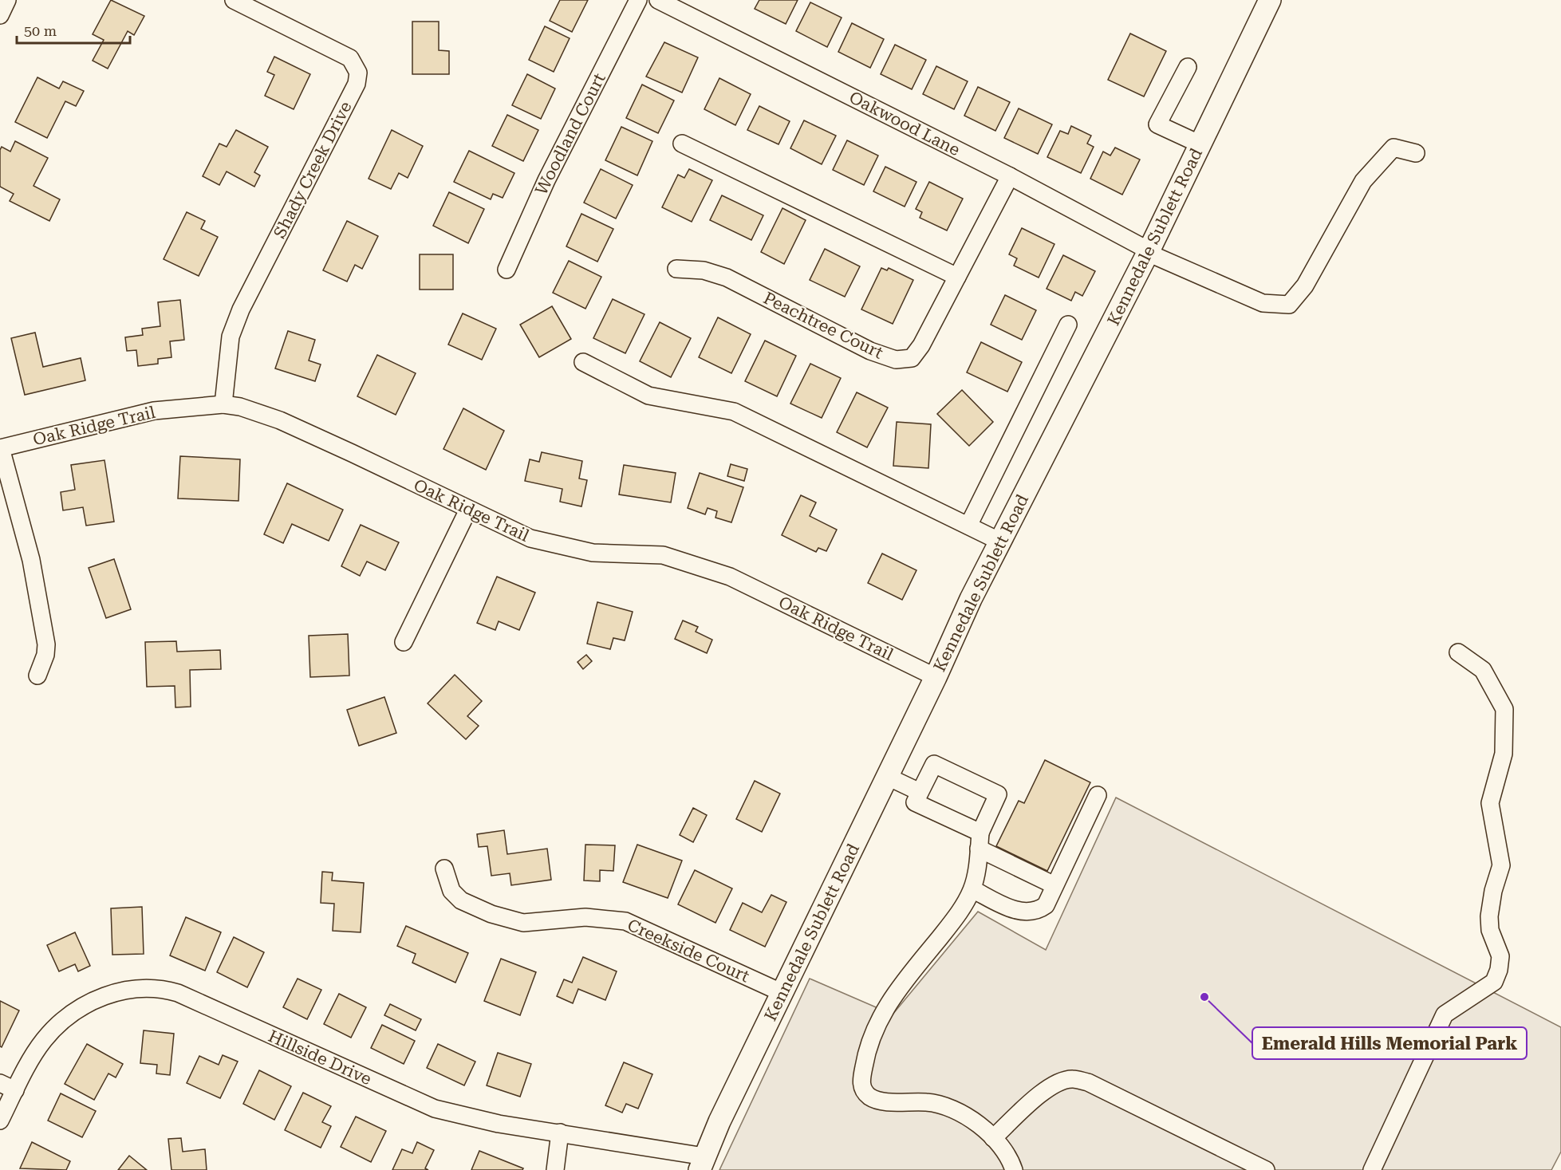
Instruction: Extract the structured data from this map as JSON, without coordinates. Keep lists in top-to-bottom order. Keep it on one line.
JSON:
{"streets":{"main road":["Kennedale Sublett Road"],"street":["Oakwood Lane","Woodland Court","Shady Creek Drive","Peachtree Court","Oak Ridge Trail","Creekside Court","Hillside Drive"]},"crossings":[["Oakwood Lane","Kennedale Sublett Road"],["Oakwood Lane","Peachtree Court"],["Shady Creek Drive","Oak Ridge Trail"],["Kennedale Sublett Road","Oak Ridge Trail"],["Kennedale Sublett Road","Creekside Court"],["Kennedale Sublett Road","Hillside Drive"]],"places":["Emerald Hills Memorial Park"],"scale_bar":"50 m"}
